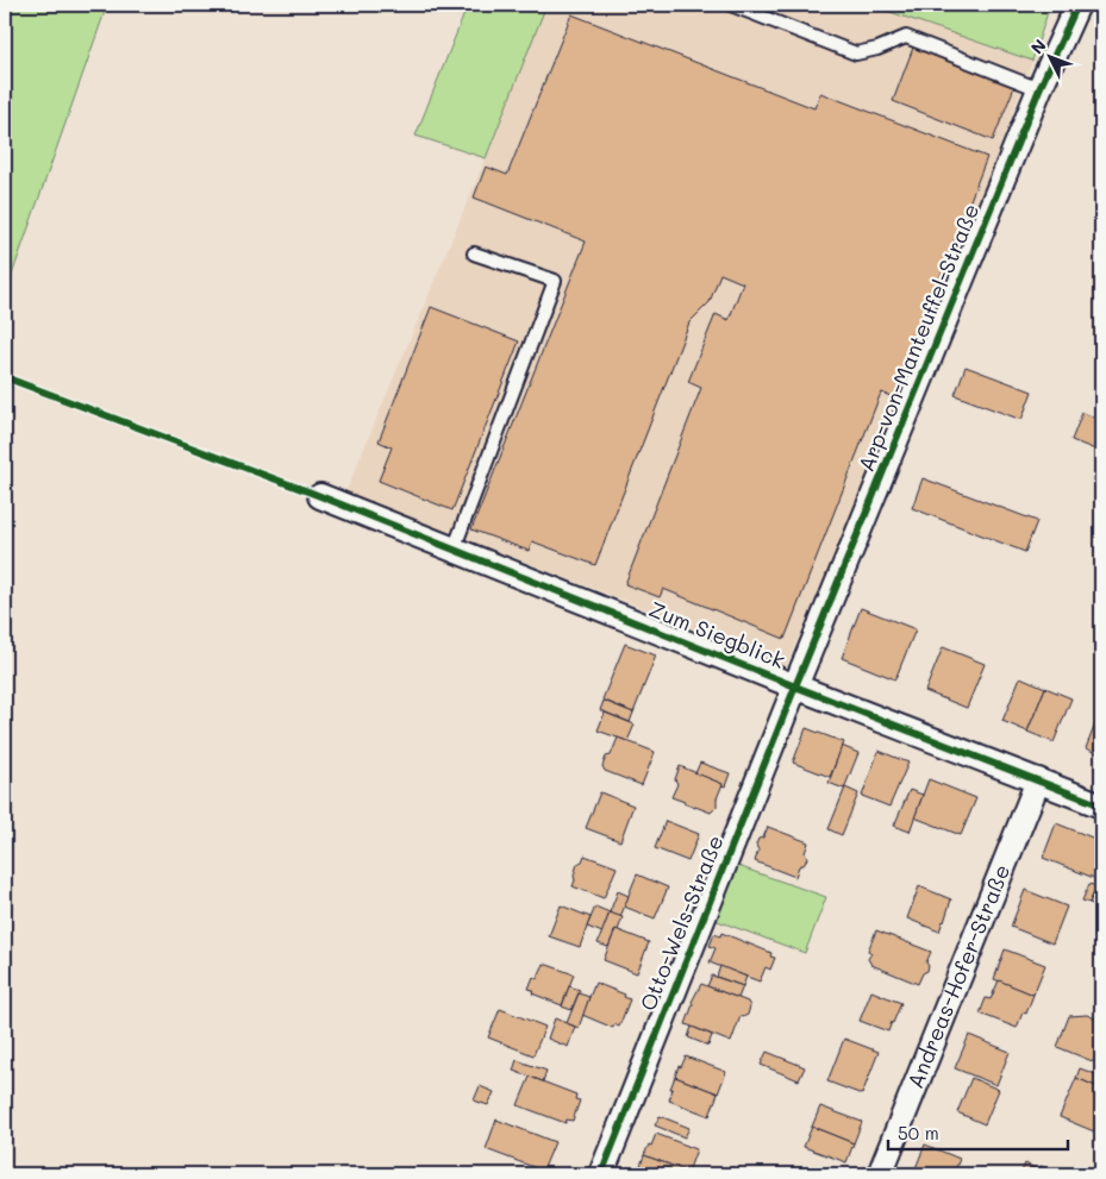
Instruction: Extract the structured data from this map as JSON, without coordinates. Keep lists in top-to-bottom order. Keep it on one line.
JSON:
{"streets":{"street":["Arp-von-Manteuffel-Straße","Zum Siegblick","Otto-Wels-Straße","Andreas-Hofer-Straße"]},"crossings":[["Arp-von-Manteuffel-Straße","Zum Siegblick"],["Arp-von-Manteuffel-Straße","Otto-Wels-Straße"],["Zum Siegblick","Otto-Wels-Straße"],["Zum Siegblick","Andreas-Hofer-Straße"]],"scale_bar":"50 m","north":"top left"}
